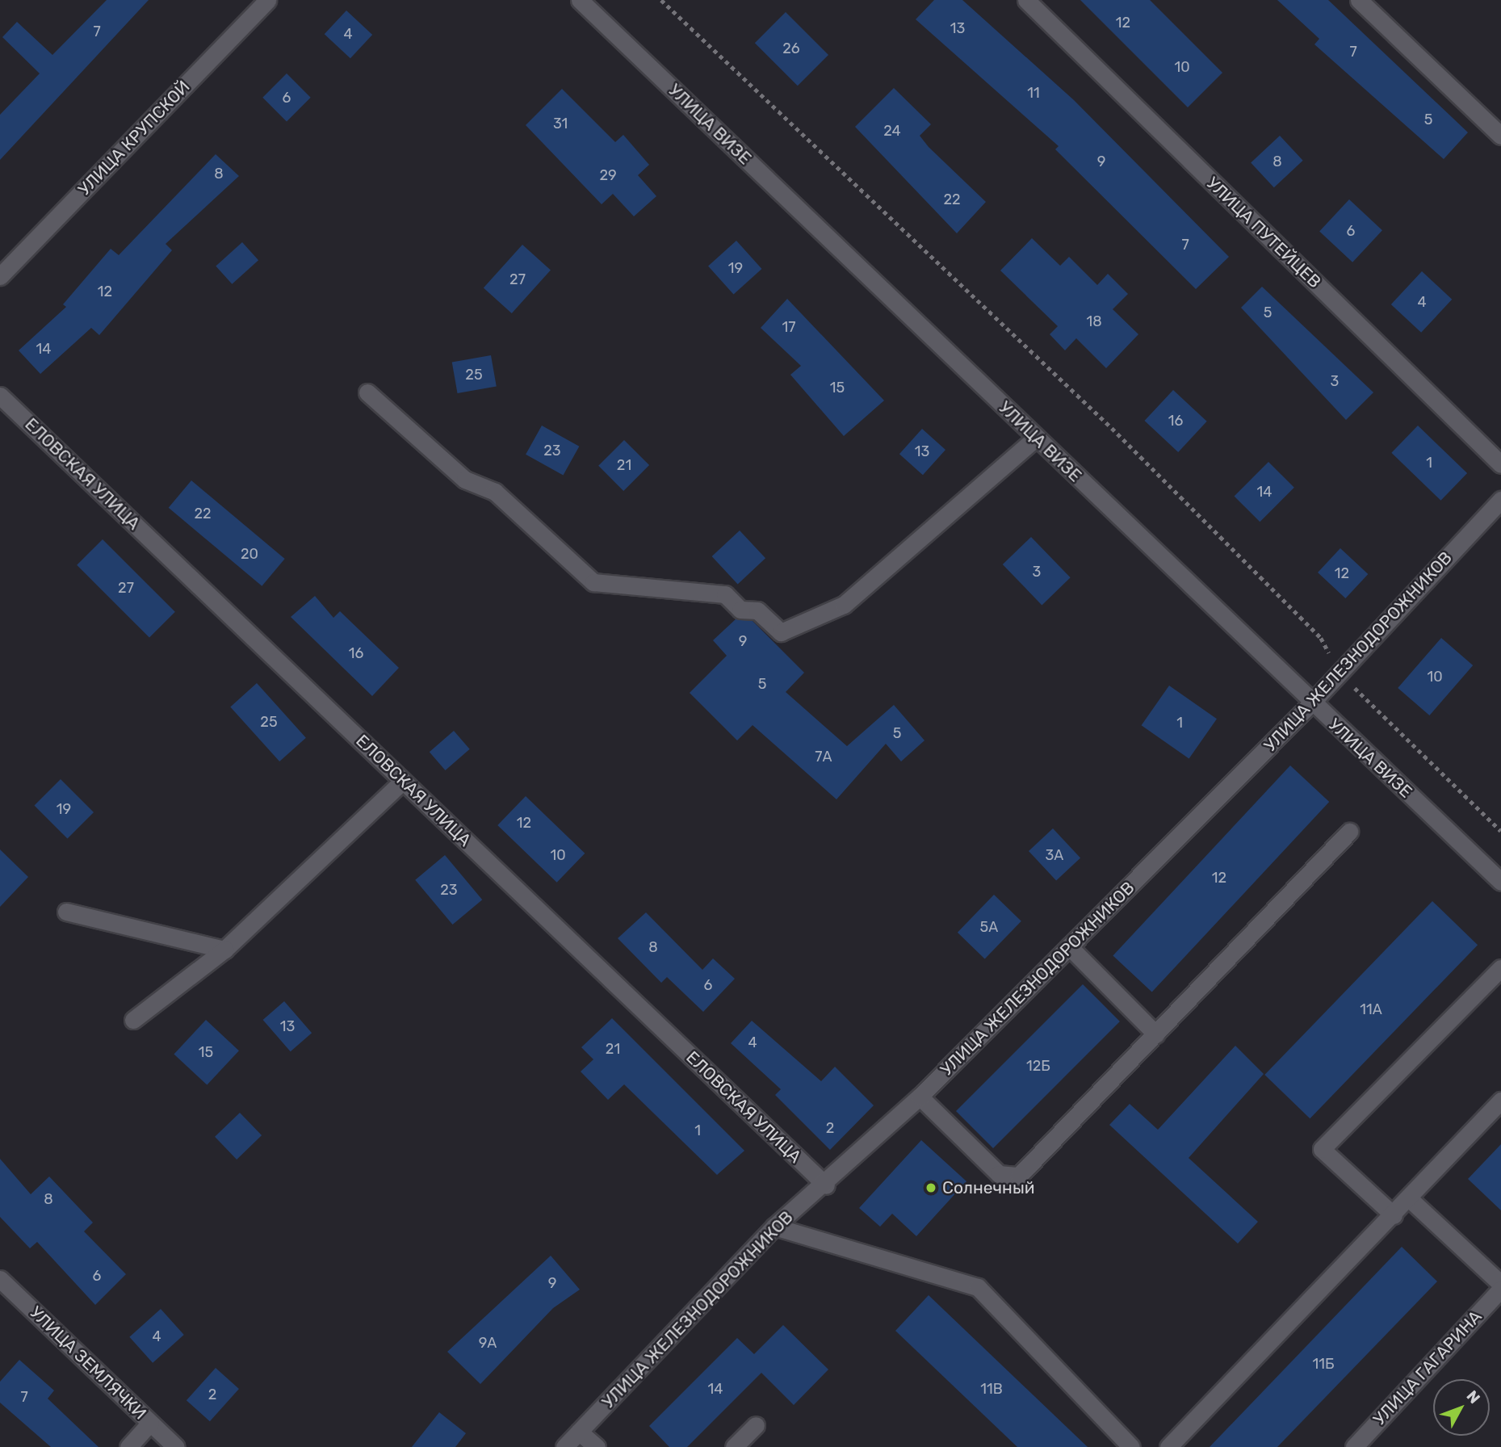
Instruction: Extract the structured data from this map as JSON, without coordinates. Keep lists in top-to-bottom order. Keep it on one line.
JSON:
{"streets":{"street":["УЛИЦА ВИЗЕ","УЛИЦА КРУПСКОЙ","УЛИЦА ПУТЕЙЦЕВ","ЕЛОВСКАЯ УЛИЦА","УЛИЦА ЖЕЛЕЗНОДОРОЖНИКОВ","УЛИЦА ЗЕМЛЯЧКИ","УЛИЦА ГАГАРИНА"]},"crossings":[["УЛИЦА ВИЗЕ","УЛИЦА ЖЕЛЕЗНОДОРОЖНИКОВ"],["ЕЛОВСКАЯ УЛИЦА","УЛИЦА ЖЕЛЕЗНОДОРОЖНИКОВ"]],"places":["Солнечный"],"house_numbers":["12","13","7","4","26","7","10","11","6","5","31","24","9","8","8","29","22","6","7","19","27","12","4","5","18","17","14","25","3","15","16","23","13","1","21","14","22","20","3","12","27","9","16","10","5","25","1","5","7А","19","12","10","3А","12","23","5А","8","6","11А","13","4","21","15","12Б","2","1","8","6","9","4","9А","11Б","14","11В","2","7"],"north":"top right"}
